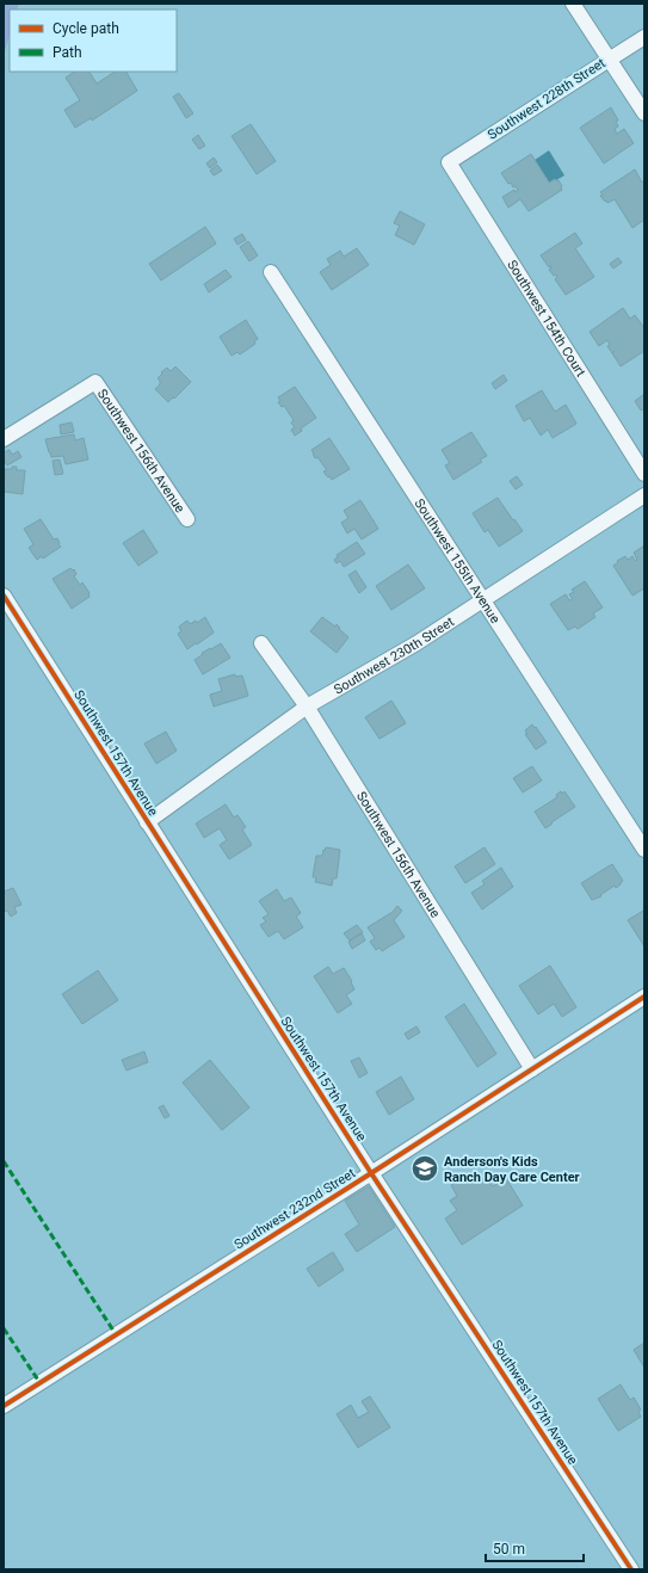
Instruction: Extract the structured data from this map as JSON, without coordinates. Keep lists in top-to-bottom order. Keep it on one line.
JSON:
{"streets":{"street":["Southwest 228th Street","Southwest 154th Court","Southwest 156th Avenue","Southwest 155th Avenue","Southwest 230th Street","Southwest 157th Avenue","Southwest 232nd Street"]},"crossings":[["Southwest 228th Street","Southwest 154th Court"],["Southwest 156th Avenue","Southwest 230th Street"],["Southwest 156th Avenue","Southwest 232nd Street"],["Southwest 155th Avenue","Southwest 230th Street"],["Southwest 230th Street","Southwest 157th Avenue"],["Southwest 157th Avenue","Southwest 232nd Street"]],"places":{"school or university":["Anderson's Kids Ranch Day Care Center"]},"legend":["Cycle path","Path"],"scale_bar":"50 m"}
